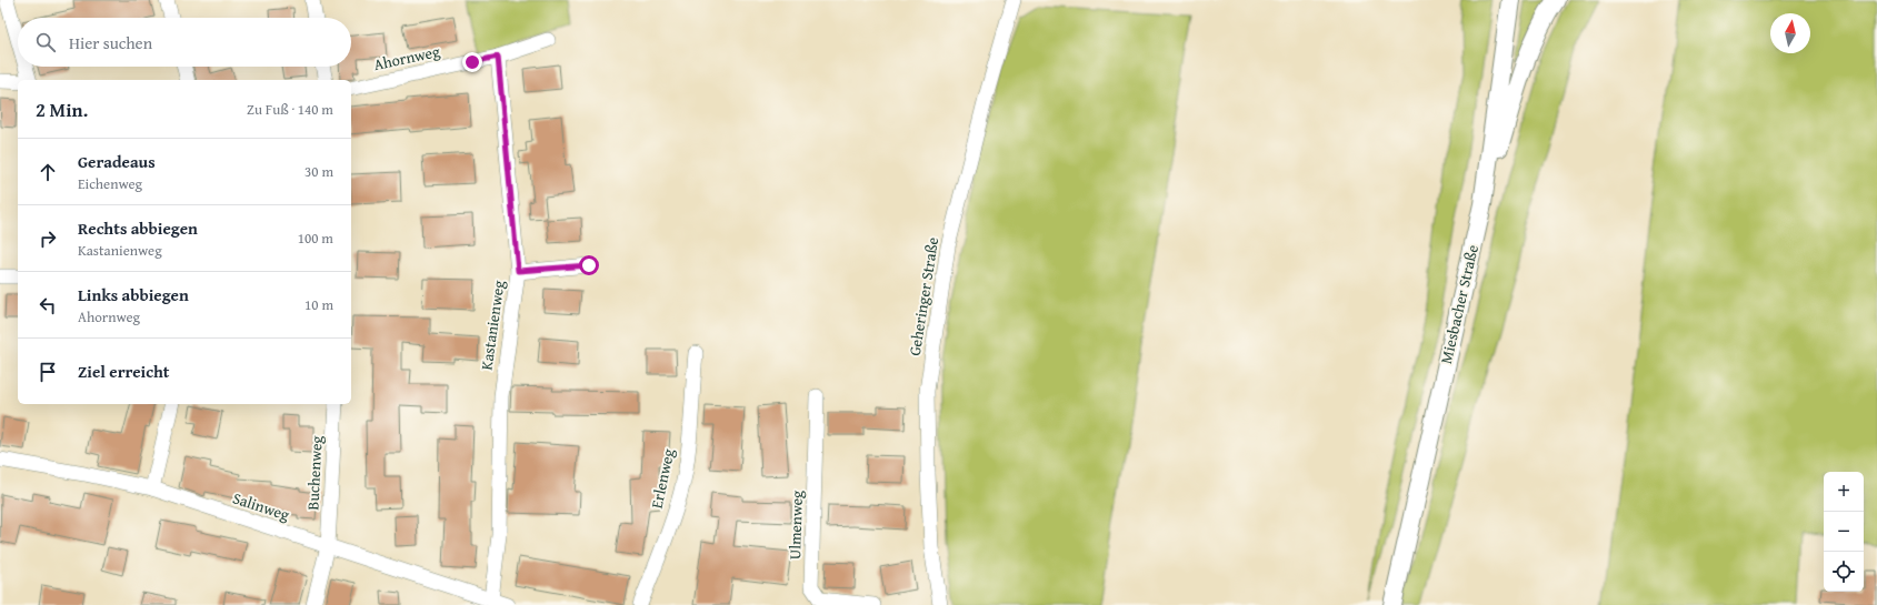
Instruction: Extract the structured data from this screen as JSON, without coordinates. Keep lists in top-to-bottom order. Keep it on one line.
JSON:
{"streets":{"main road":["Miesbacher Straße"],"street":["Ahornweg","Geheringer Straße","Kastanienweg","Buchenweg","Erlenweg","Salinweg","Ulmenweg"]},"crossings":[["Ahornweg","Kastanienweg"],["Kastanienweg","Salinweg"],["Buchenweg","Salinweg"]],"north":"top","page":{"search":"Hier suchen","heading":["2 Min.","Zu Fuß · 140 m"],"list":[["Geradeaus","Eichenweg","30 m"],["Rechts abbiegen","Kastanienweg","100 m"],["Links abbiegen","Ahornweg","10 m"],"Ziel erreicht"],"map_buttons":["+","−"]}}
